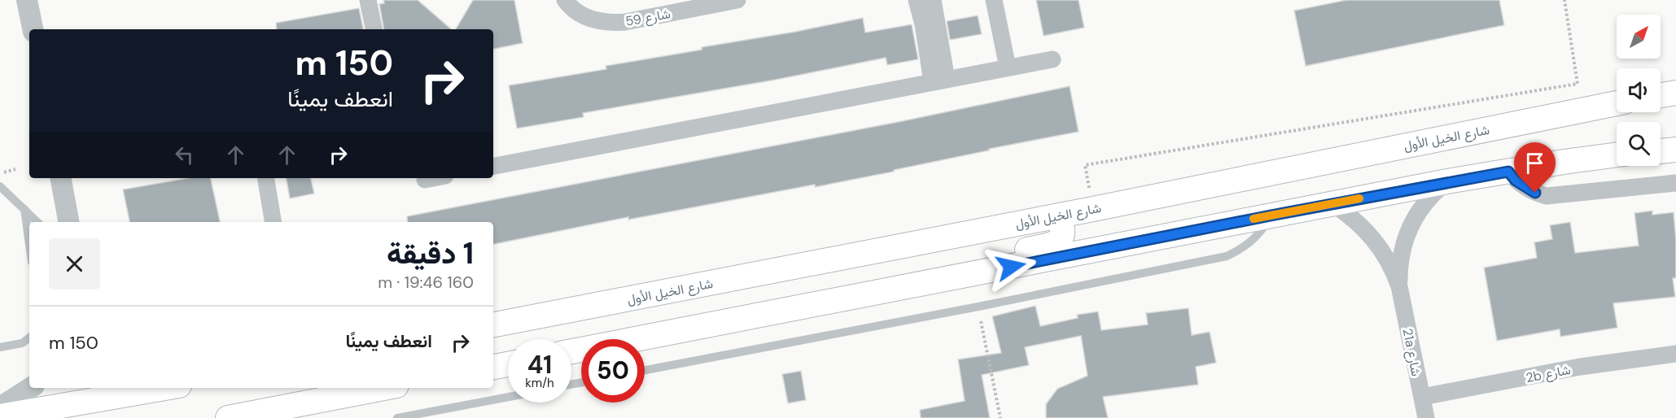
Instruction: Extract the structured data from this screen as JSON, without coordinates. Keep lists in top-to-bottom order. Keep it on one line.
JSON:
{"streets":{"main road":["شارع الخيل الأول"],"street":["شارع 59","21a شارع","2b شارع"]},"crossings":[["21a شارع","2b شارع"]],"north":"top right","page":{"turn":["150 m","انعطف يمينًا"],"heading":["1 دقيقة","160 m · 19:46"],"list":[{"name":"انعطف يمينًا","value":"150 m"}],"speed":"41 km/h","limit":"50"}}
